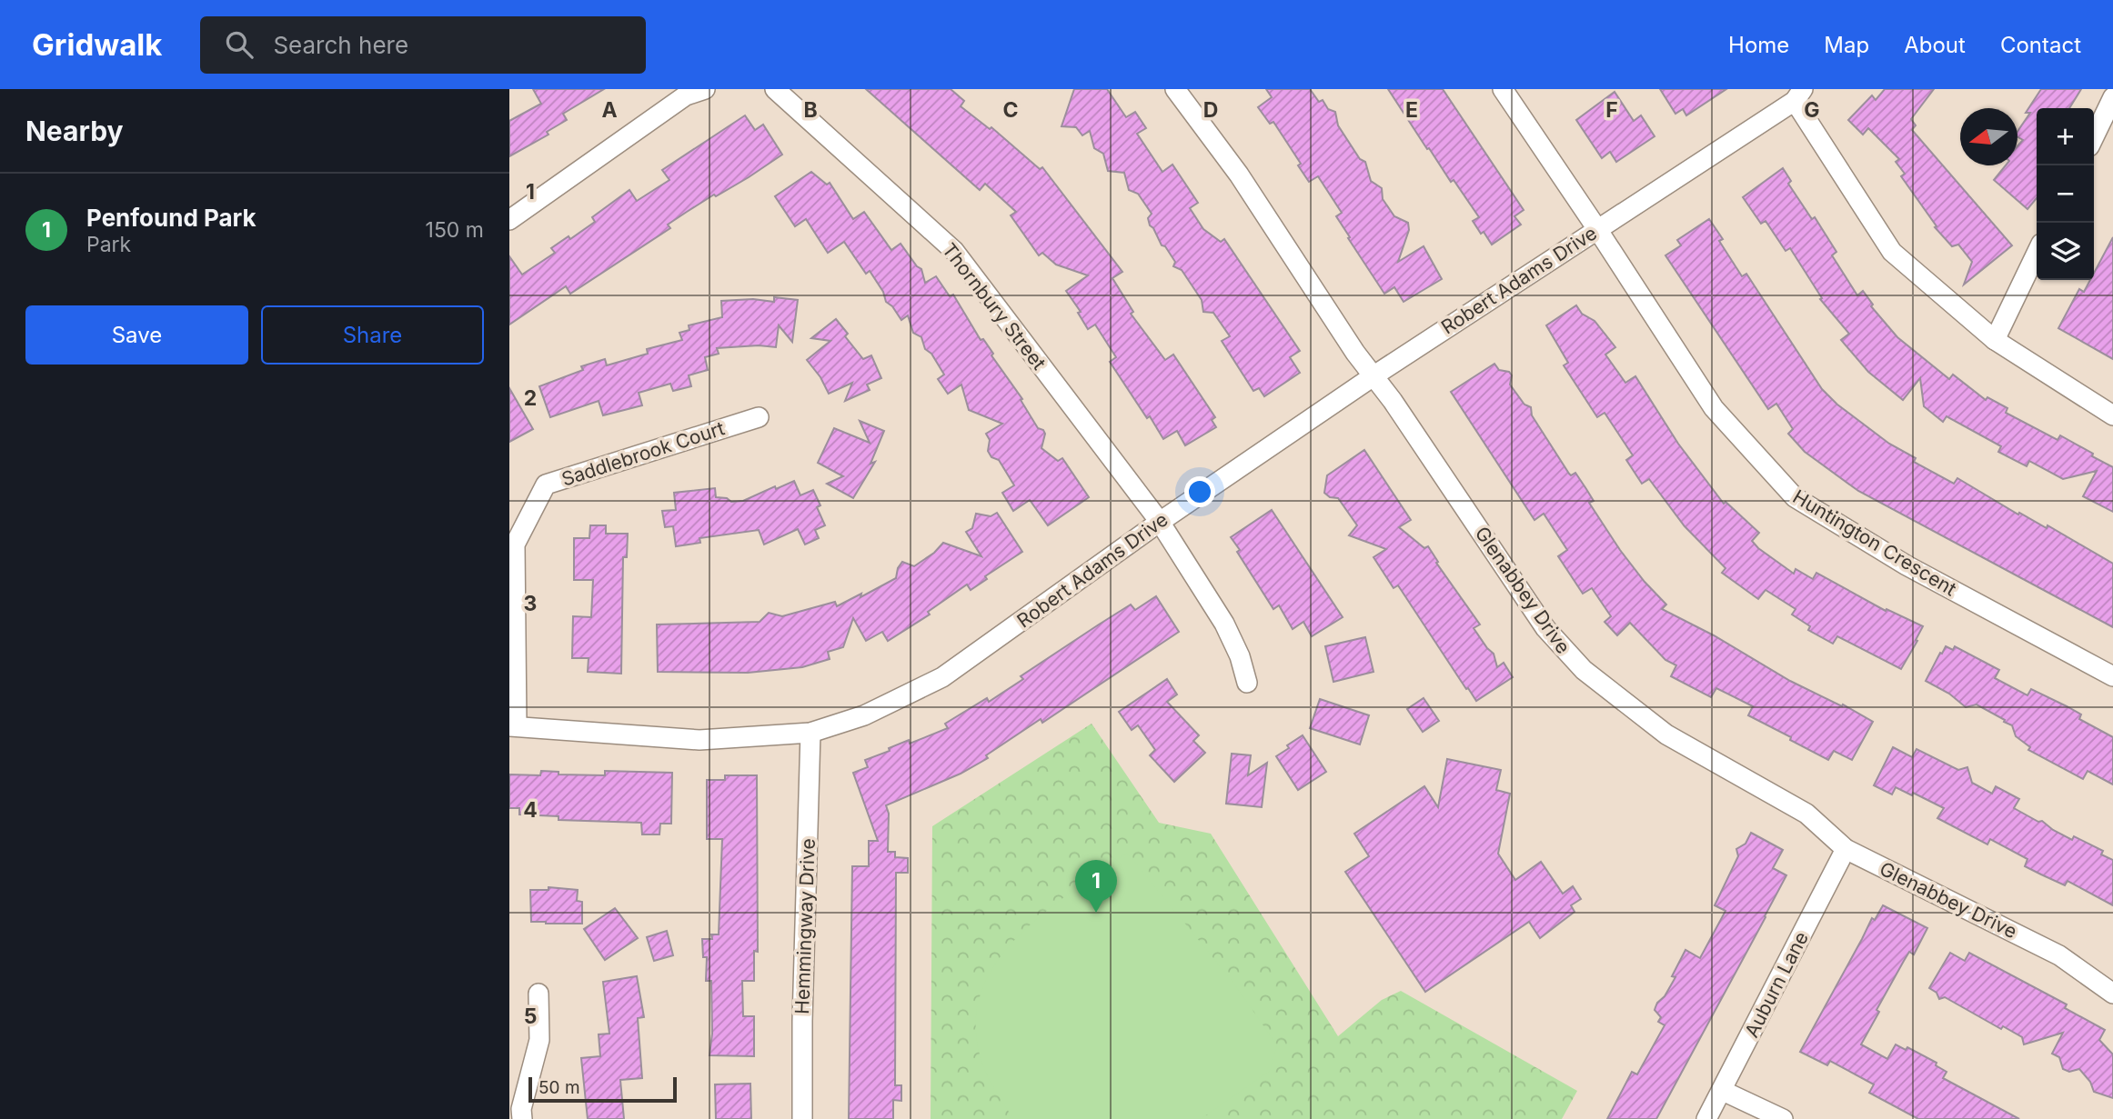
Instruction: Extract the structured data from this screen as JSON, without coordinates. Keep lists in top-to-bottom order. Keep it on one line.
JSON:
{"streets":{"street":["Robert Adams Drive","Thornbury Street","Saddlebrook Court","Huntington Crescent","Glenabbey Drive","Hemmingway Drive","Auburn Lane"]},"crossings":[["Robert Adams Drive","Thornbury Street"],["Robert Adams Drive","Saddlebrook Court"],["Robert Adams Drive","Huntington Crescent"],["Robert Adams Drive","Glenabbey Drive"],["Robert Adams Drive","Hemmingway Drive"],["Glenabbey Drive","Auburn Lane"]],"scale_bar":"50 m","north":"left","page":{"header":"Gridwalk","search":"Search here","nav":["Home","Map","About","Contact"],"heading":"Nearby","map_buttons":["+","−"],"list":[{"mark":"1","name":"Penfound Park","note":"Park","value":"150 m"}],"buttons":["Save","Share"],"pins":"1","scale":"50 m"},"grid":{"columns":["A","B","C","D","E","F","G"],"rows":["1","2","3","4","5"]}}
